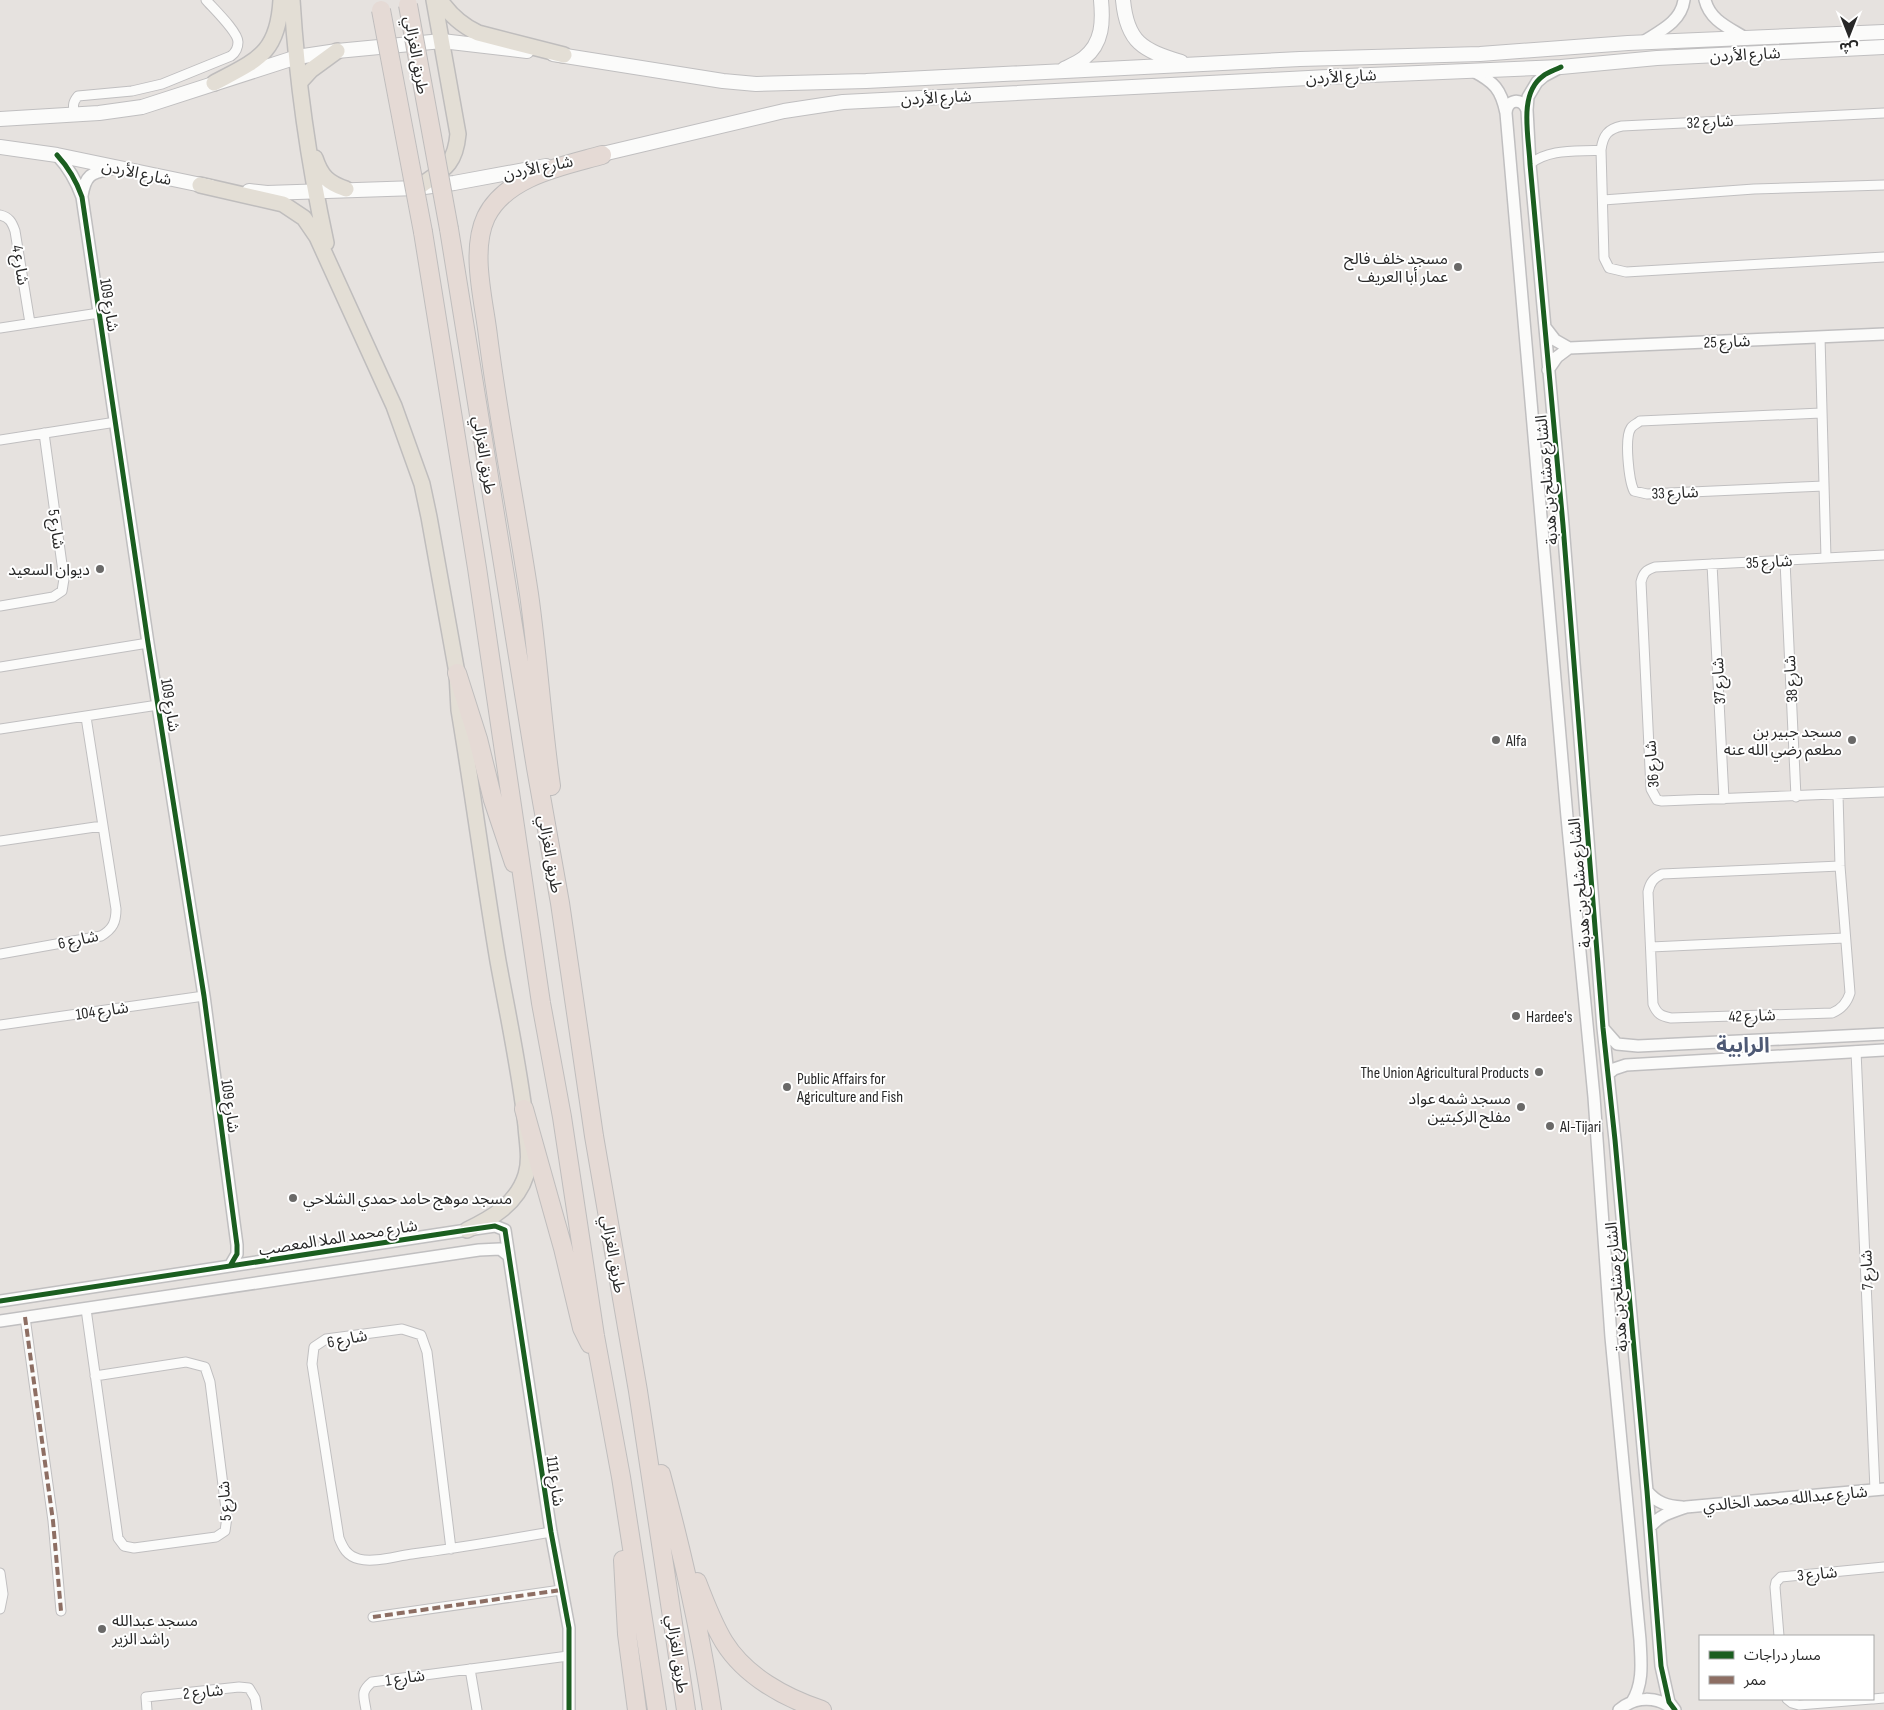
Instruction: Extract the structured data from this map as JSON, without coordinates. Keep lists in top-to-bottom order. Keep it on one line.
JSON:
{"streets":{"highway":["طريق الغزالي"],"main road":["شارع الأردن"],"street":["شارع 32","شارع 4","شارع 109","شارع 25","الشارع مشلح بن هدبة","شارع 33","شارع 5","شارع 35","شارع 38","شارع 37","شارع 36","شارع 6","شارع 104","شارع 42","شارع محمد الملا المعصب","شارع 7","شارع 111","شارع عبدالله محمد الخالدي","شارع 3","شارع 1","شارع 2"]},"crossings":[["شارع الأردن","شارع 109"],["شارع الأردن","الشارع مشلح بن هدبة"],["شارع 109","شارع 104"],["شارع 109","شارع محمد الملا المعصب"],["الشارع مشلح بن هدبة","شارع عبدالله محمد الخالدي"],["شارع 5","شارع محمد الملا المعصب"],["شارع 35","شارع 38"],["شارع 35","شارع 37"],["شارع 35","شارع 36"],["شارع 38","شارع 36"],["شارع 37","شارع 36"],["شارع 36","شارع 42"],["شارع 6","شارع 111"],["شارع محمد الملا المعصب","شارع 111"],["شارع 7","شارع عبدالله محمد الخالدي"],["شارع 111","شارع 1"]],"districts":["الرابية"],"places":["مسجد خلف فالح عمار أبا العريف","ديوان السعيد","Alfa","مسجد جبير بن مطعم رضي الله عنه","Hardee's","The Union Agricultural Products","Public Affairs for Agriculture and Fish","مسجد شمه عواد مفلح الركبتين","Al-Tijari","مسجد موهج حامد حمدي الشلاحي","مسجد عبدالله راشد الزير"],"legend":["مسار دراجات","ممر"],"north":"bottom"}
